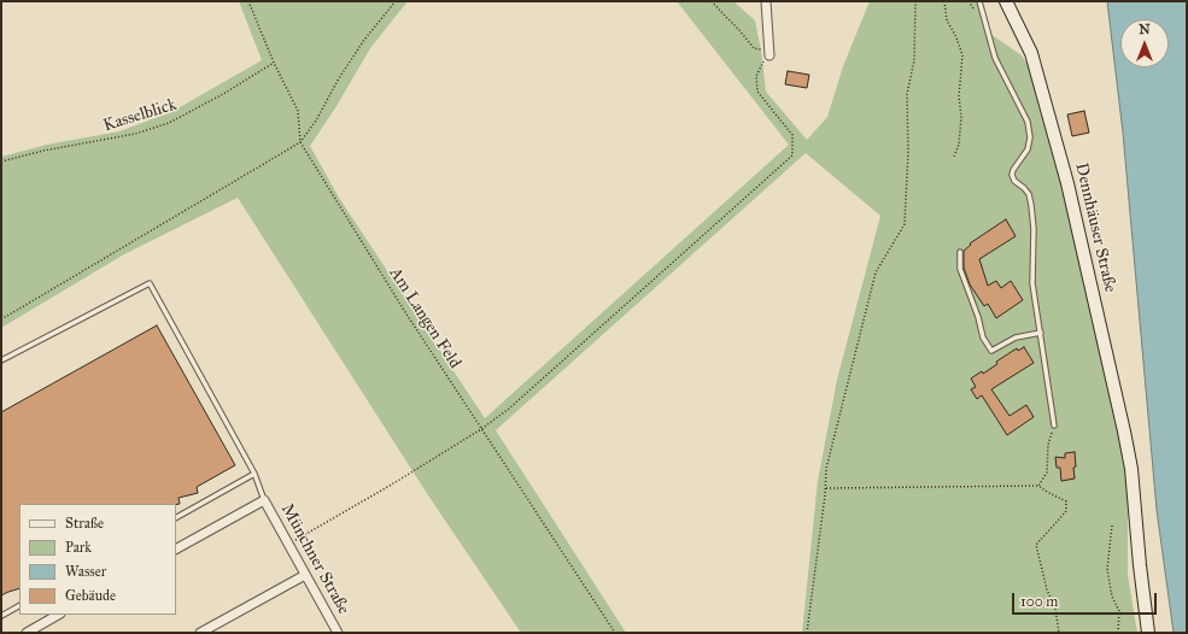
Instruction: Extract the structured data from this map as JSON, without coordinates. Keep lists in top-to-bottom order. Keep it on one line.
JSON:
{"streets":{"street":["Dennhäuser Straße","Münchner Straße"],"path":["Kasselblick","Am Langen Feld"]},"crossings":[["Kasselblick","Am Langen Feld"]],"legend":["Straße","Park","Wasser","Gebäude"],"scale_bar":"100 m","north":"top"}
